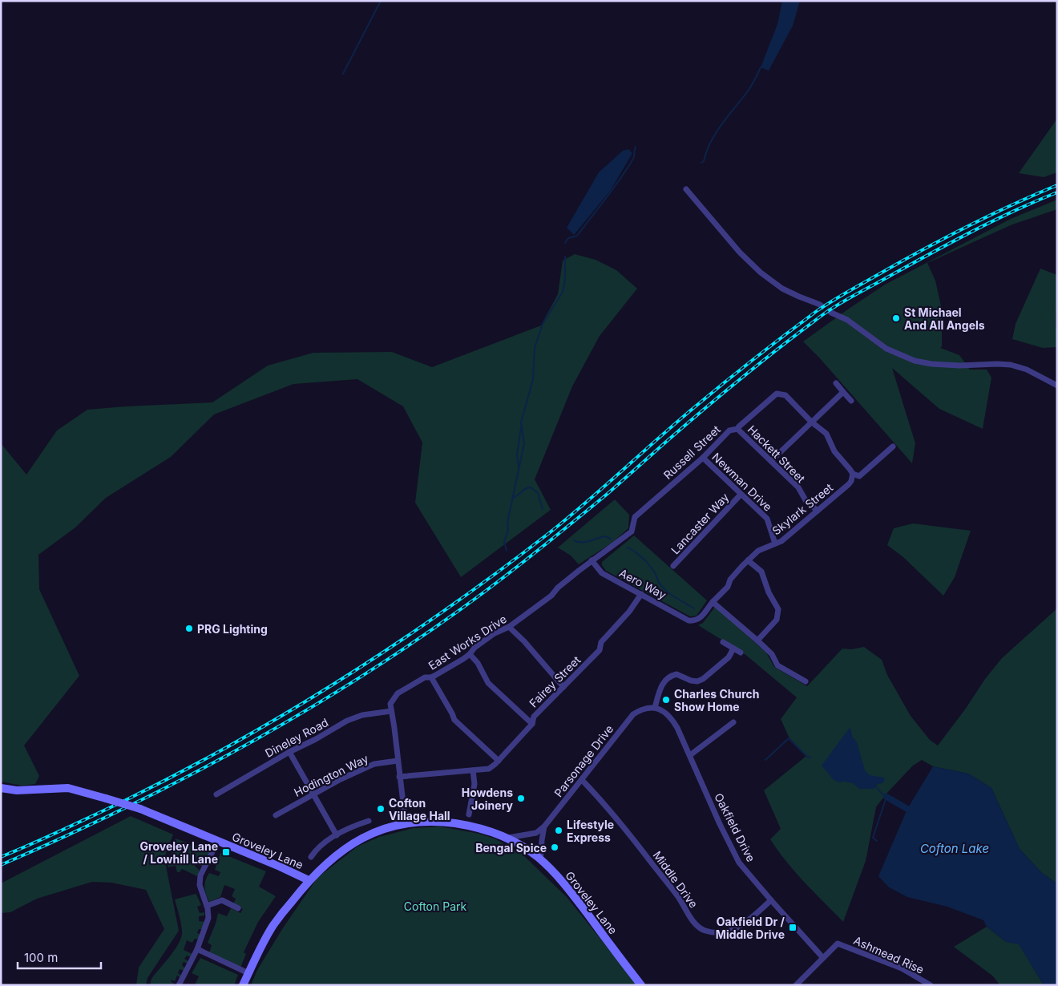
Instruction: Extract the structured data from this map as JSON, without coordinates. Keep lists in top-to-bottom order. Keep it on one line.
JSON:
{"streets":{"main road":["Groveley Lane"],"street":["Russell Street","Hackett Street","Newman Drive","Skylark Street","Lancaster Way","Aero Way","East Works Drive","Fairey Street","Dineley Road","Parsonage Drive","Hodington Way","Oakfield Drive","Middle Drive","Ashmead Rise"]},"crossings":[["Russell Street","Hackett Street"],["Russell Street","Newman Drive"],["Russell Street","Aero Way"],["Russell Street","East Works Drive"],["Hackett Street","Skylark Street"],["Newman Drive","Skylark Street"],["Newman Drive","Lancaster Way"],["Skylark Street","Aero Way"],["Aero Way","East Works Drive"],["Aero Way","Fairey Street"],["East Works Drive","Dineley Road"],["Parsonage Drive","Oakfield Drive"],["Parsonage Drive","Groveley Lane"],["Parsonage Drive","Middle Drive"],["Oakfield Drive","Middle Drive"],["Oakfield Drive","Ashmead Rise"]],"water":["Cofton Lake"],"parks":["Cofton Park"],"places":{"other":["St Michael And All Angels","PRG Lighting","Charles Church Show Home","Howdens Joinery","Cofton Village Hall","Lifestyle Express","Bengal Spice"],"transit":["Groveley Lane / Lowhill Lane","Oakfield Dr / Middle Drive"]},"scale_bar":"100 m"}
